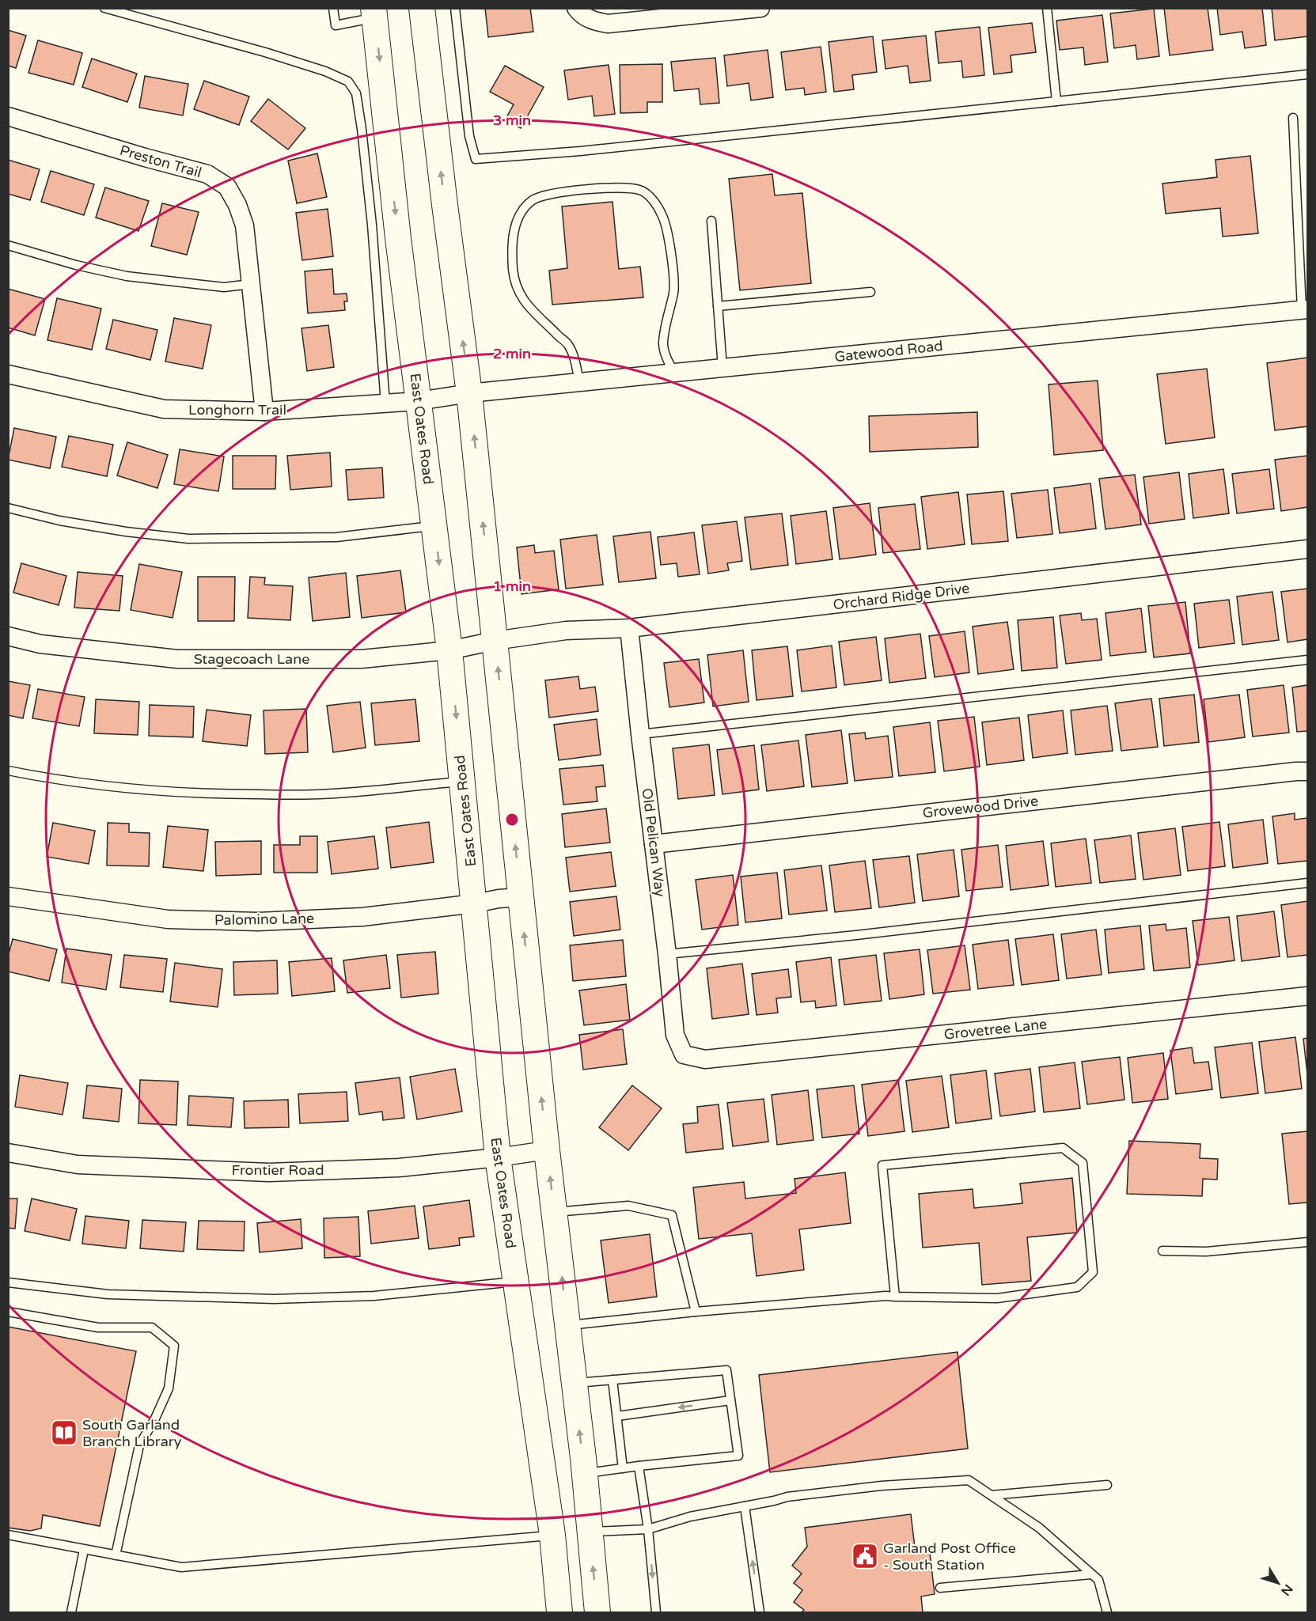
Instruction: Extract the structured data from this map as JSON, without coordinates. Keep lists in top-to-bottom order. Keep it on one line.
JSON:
{"streets":{"main road":["East Oates Road"],"street":["Preston Trail","Gatewood Road","Longhorn Trail","Orchard Ridge Drive","Stagecoach Lane","Grovewood Drive","Old Pelican Way","Palomino Lane","Grovetree Lane","Frontier Road"]},"crossings":[["Preston Trail","Longhorn Trail"],["Gatewood Road","Longhorn Trail"],["Longhorn Trail","East Oates Road"],["East Oates Road","Stagecoach Lane"],["East Oates Road","Palomino Lane"],["East Oates Road","Frontier Road"],["Orchard Ridge Drive","Stagecoach Lane"],["Orchard Ridge Drive","Old Pelican Way"],["Grovewood Drive","Old Pelican Way"],["Old Pelican Way","Grovetree Lane"]],"places":{"library":["South Garland Branch Library"],"public building":["Garland Post Office - South Station"]},"north":"bottom right","rings":["3 min","2 min","1 min"]}
